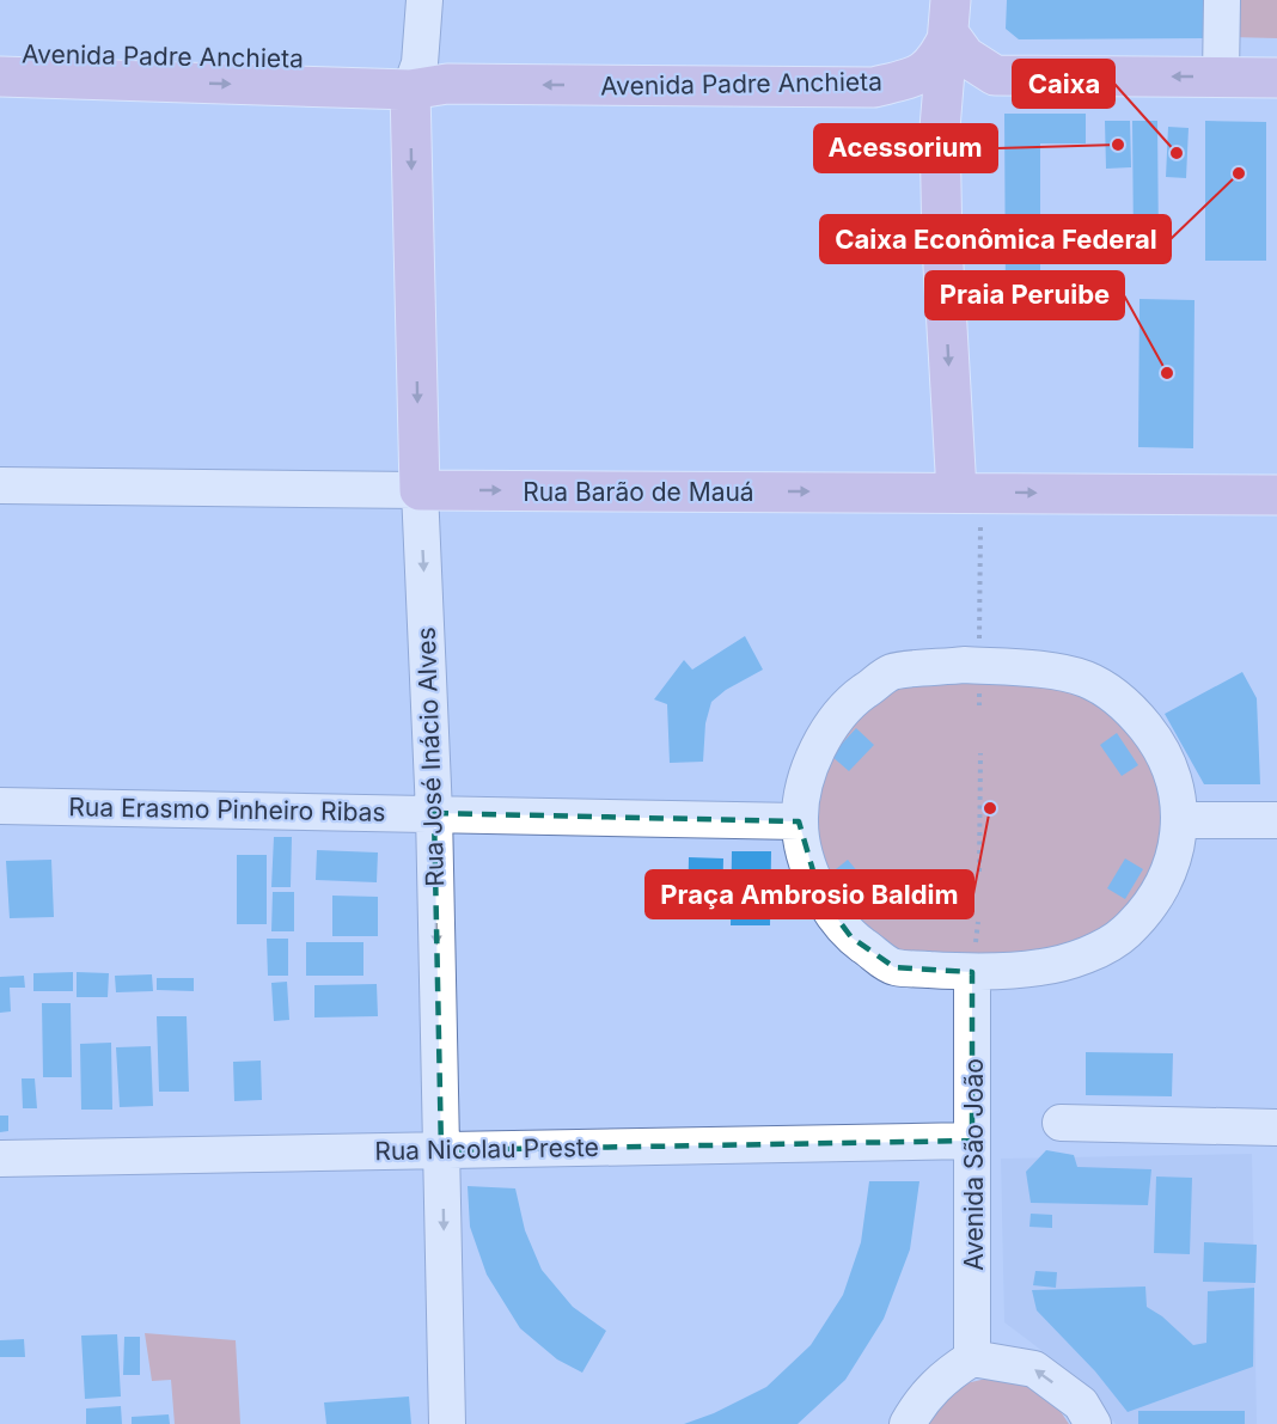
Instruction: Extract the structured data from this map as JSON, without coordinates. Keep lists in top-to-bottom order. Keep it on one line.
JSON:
{"streets":{"main road":["Avenida Padre Anchieta","Rua Barão de Mauá","Rua José Inácio Alves"],"street":["Rua Erasmo Pinheiro Ribas","Rua Nicolau Preste","Avenida São João"]},"crossings":[["Avenida Padre Anchieta","Rua José Inácio Alves"],["Rua Barão de Mauá","Rua José Inácio Alves"],["Rua José Inácio Alves","Rua Erasmo Pinheiro Ribas"],["Rua José Inácio Alves","Rua Nicolau Preste"],["Rua Nicolau Preste","Avenida São João"]],"one_way":["Rua Barão de Mauá","Rua José Inácio Alves"],"places":["Acessorium","Caixa","Caixa Econômica Federal","Praia Peruibe","Praça Ambrosio Baldim"]}
